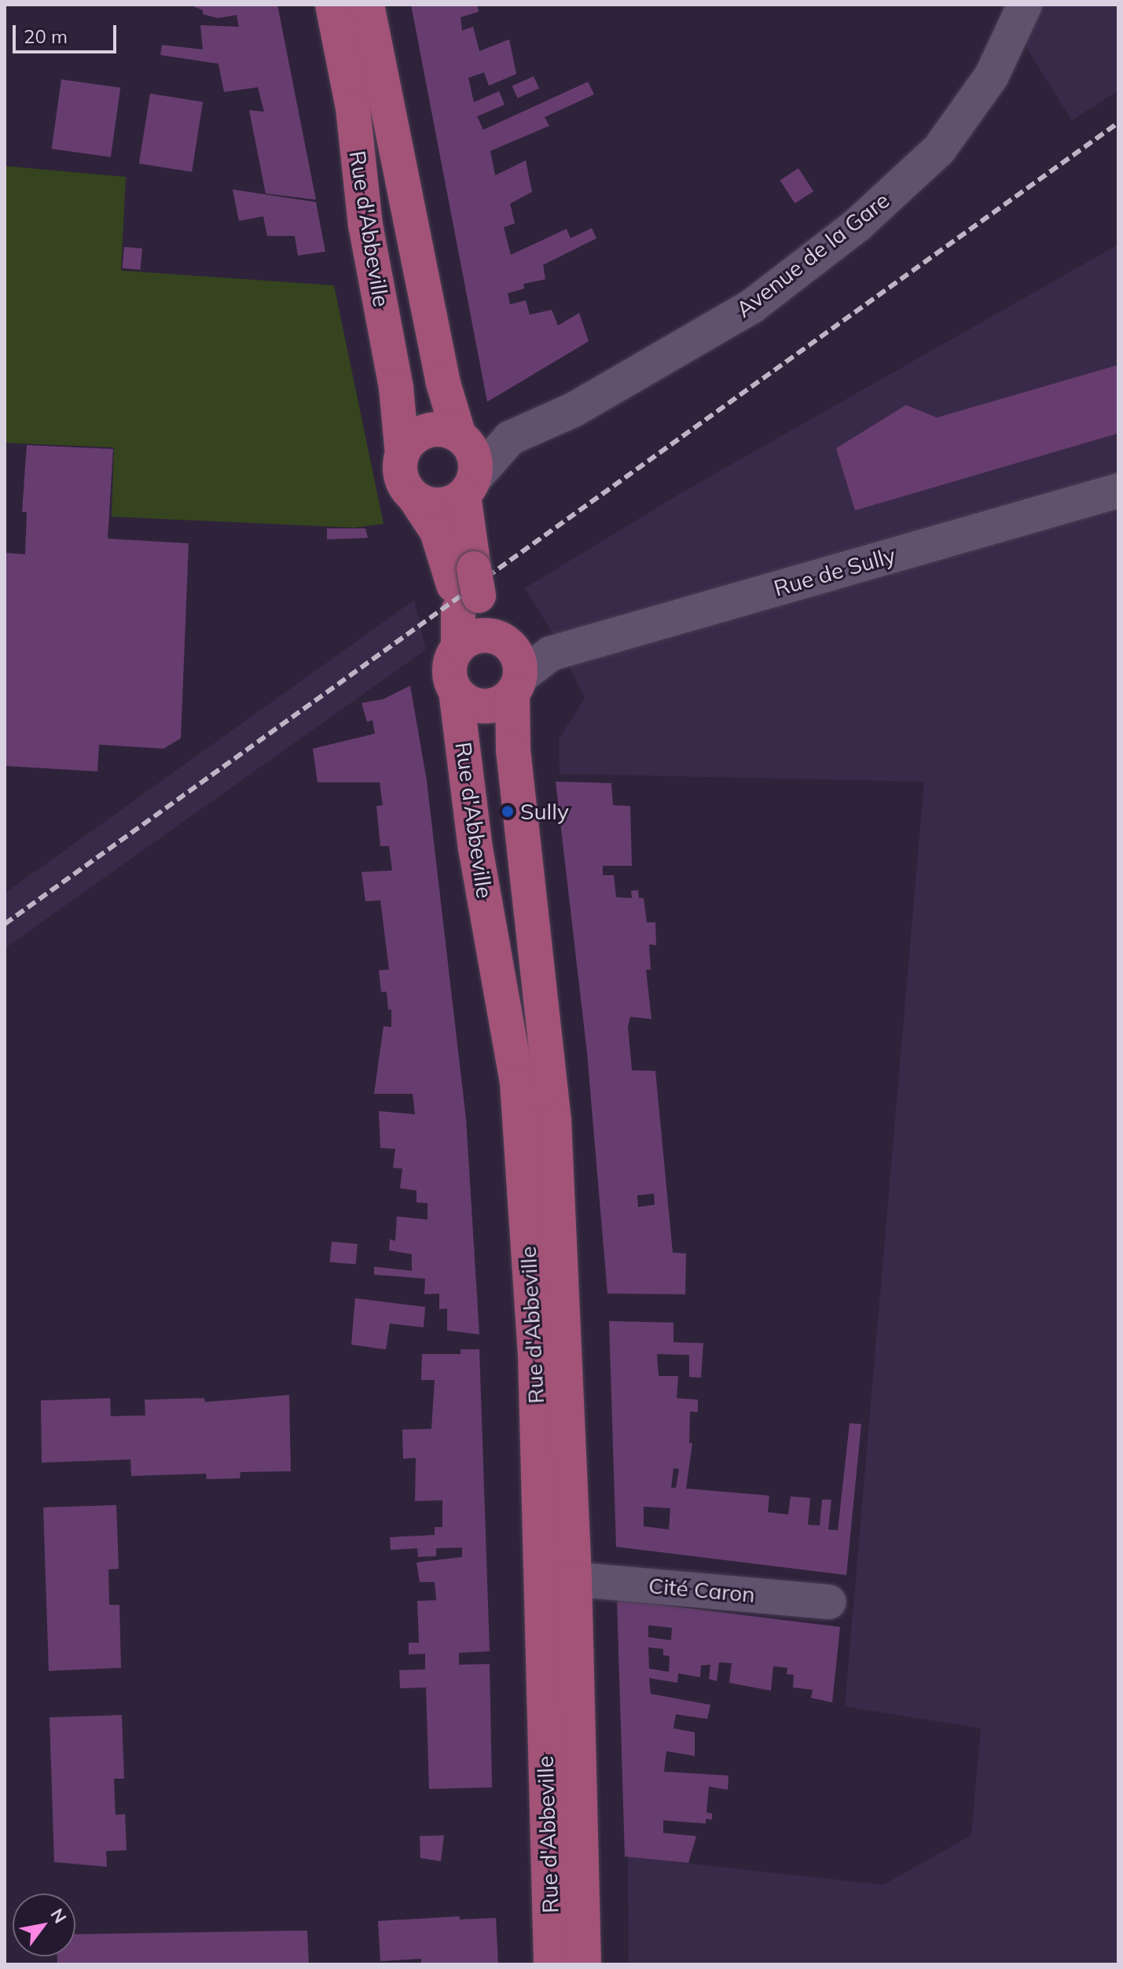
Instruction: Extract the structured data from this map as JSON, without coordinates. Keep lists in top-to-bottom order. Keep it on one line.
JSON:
{"streets":{"main road":["Rue d'Abbeville"],"street":["Avenue de la Gare","Rue de Sully","Cité Caron"]},"crossings":[["Rue d'Abbeville","Avenue de la Gare"],["Rue d'Abbeville","Rue de Sully"],["Rue d'Abbeville","Cité Caron"]],"places":["Sully"],"scale_bar":"20 m","north":"top right"}
